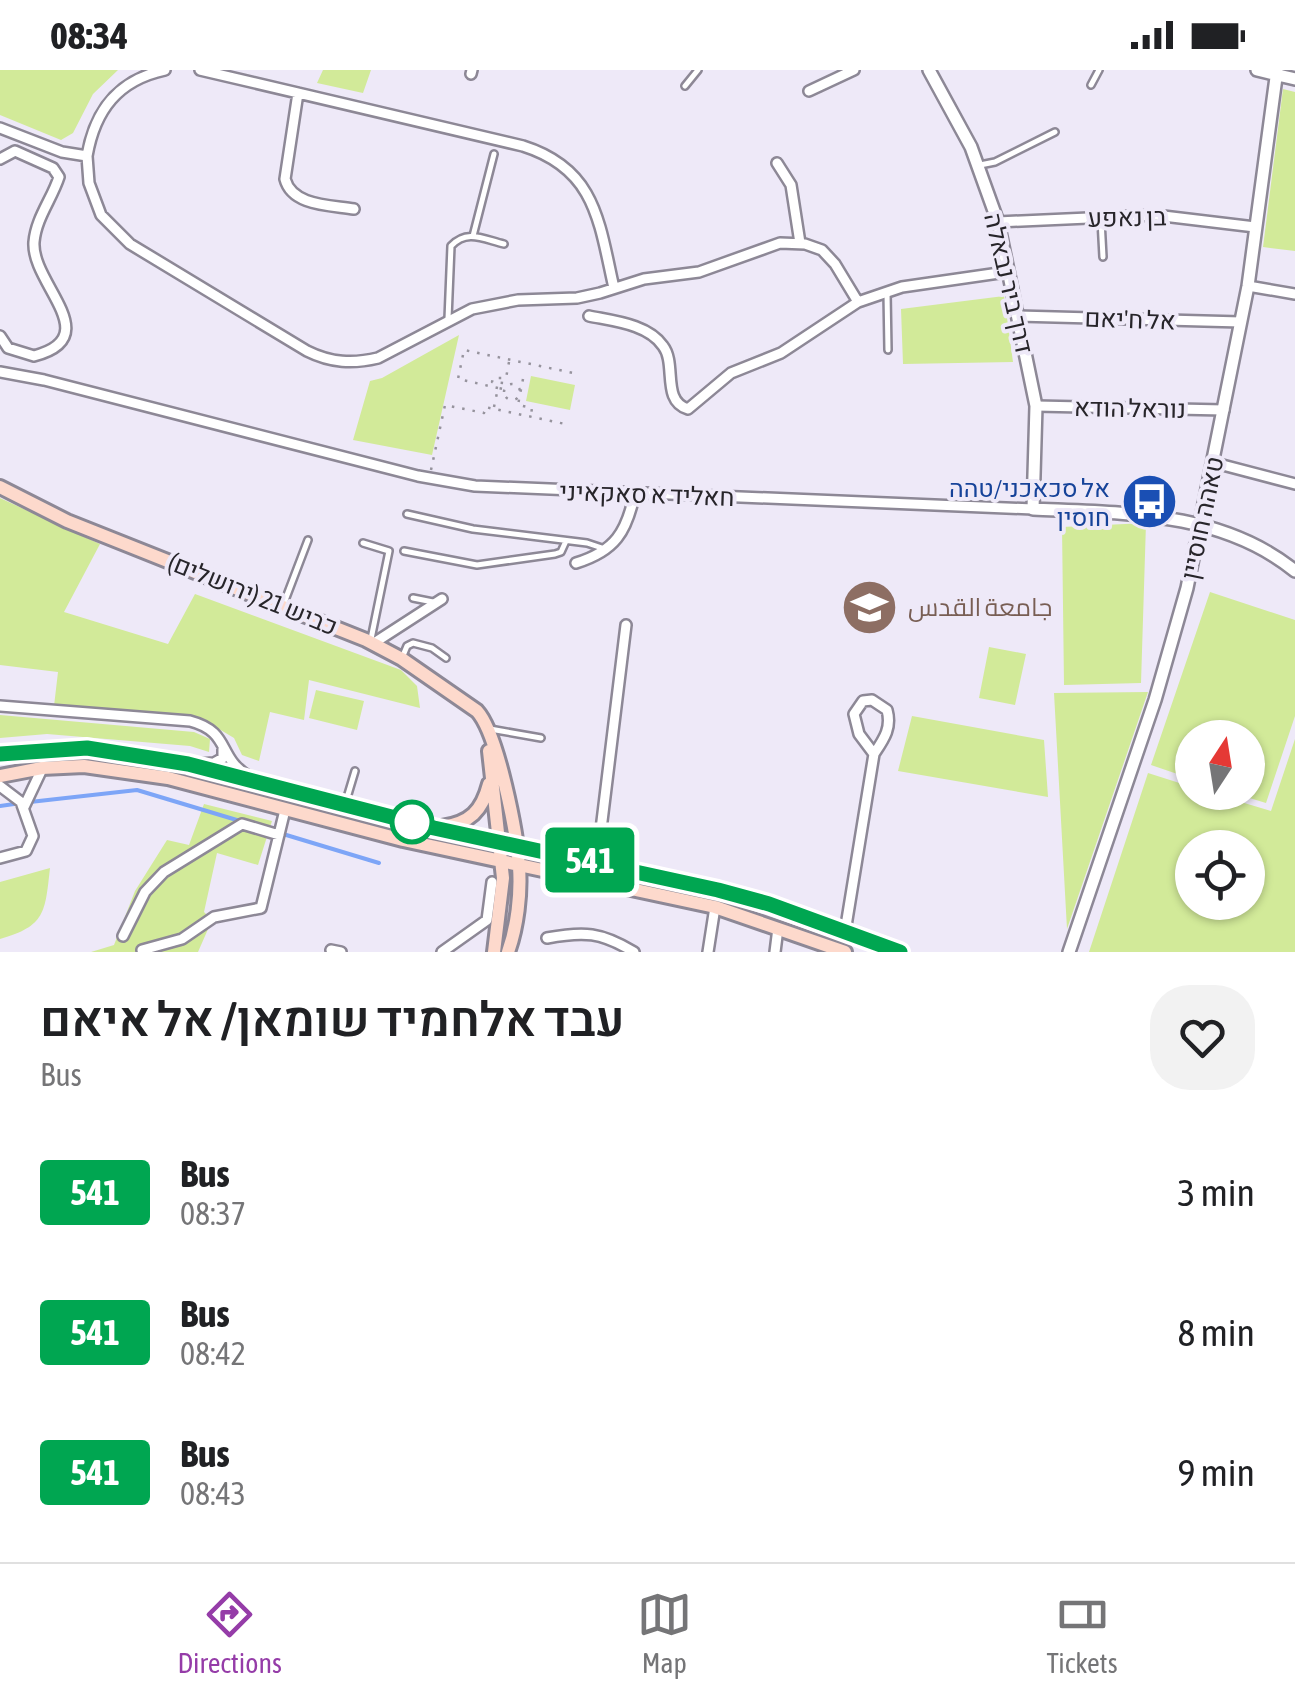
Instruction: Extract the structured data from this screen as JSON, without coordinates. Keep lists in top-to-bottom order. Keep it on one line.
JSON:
{"streets":{"main road":["כביש 21 (ירושלים)"],"street":["בן נאפע","דרך ביר נבאלה","אל ח'יאם","נוראל הודא","חאליד א סאקאיני","טאהה חוסיין"]},"crossings":[["בן נאפע","דרך ביר נבאלה"],["בן נאפע","טאהה חוסיין"],["דרך ביר נבאלה","אל ח'יאם"],["דרך ביר נבאלה","נוראל הודא"],["דרך ביר נבאלה","חאליד א סאקאיני"],["אל ח'יאם","טאהה חוסיין"],["נוראל הודא","טאהה חוסיין"],["חאליד א סאקאיני","טאהה חוסיין"]],"places":{"bus stop":["אל סכאכני/טהה חוסין"],"school or university":["جامعة القدس"]},"lines":["bus line 541"],"north":"top","page":{"status":"08:34","on_map":"541","heading":["עבד אלחמיד שומאן/ אל איאם","Bus"],"list":[{"mark":"541","name":"Bus","note":"08:37","value":"3 min"},{"mark":"541","name":"Bus","note":"08:42","value":"8 min"},{"mark":"541","name":"Bus","note":"08:43","value":"9 min"}],"tabs":["Directions","Map","Tickets"]}}
